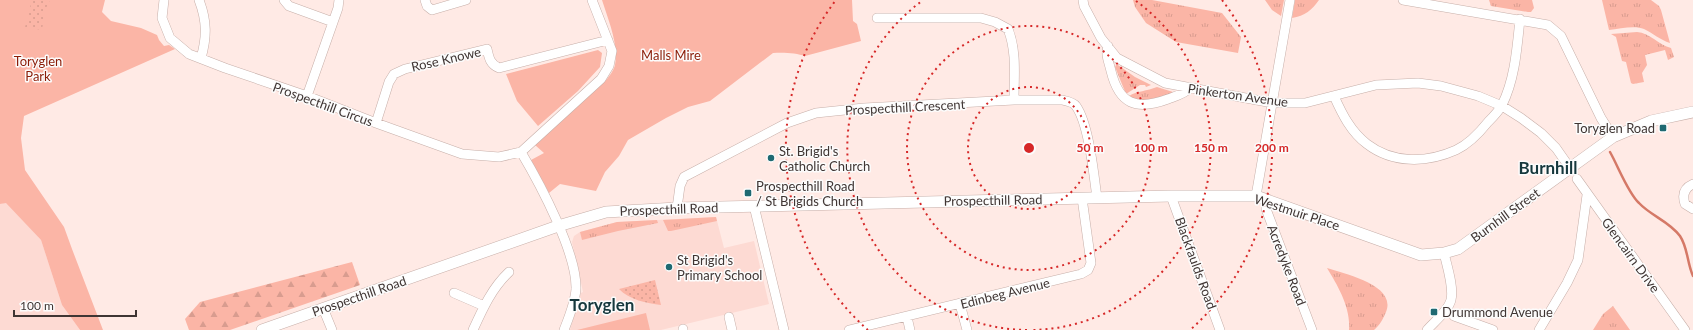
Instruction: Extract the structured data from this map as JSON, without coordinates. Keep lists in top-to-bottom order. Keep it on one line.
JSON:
{"streets":{"main road":["Prospecthill Road","Westmuir Place","Burnhill Street"],"street":["Rose Knowe","Pinkerton Avenue","Prospecthill Circus","Prospecthill Crescent","Glencairn Drive","Blackfaulds Road","Acredyke Road","Edinbeg Avenue"]},"crossings":[["Rose Knowe","Prospecthill Circus"],["Pinkerton Avenue","Burnhill Street"],["Pinkerton Avenue","Acredyke Road"],["Prospecthill Crescent","Prospecthill Road"],["Prospecthill Crescent","Westmuir Place"],["Prospecthill Road","Westmuir Place"],["Prospecthill Road","Edinbeg Avenue"],["Westmuir Place","Burnhill Street"],["Westmuir Place","Blackfaulds Road"],["Westmuir Place","Acredyke Road"]],"districts":["Burnhill","Toryglen"],"parks":["Malls Mire","Toryglen Park"],"places":{"transit":["Toryglen Road","Prospecthill Road / St Brigids Church","Drummond Avenue"],"other":["St. Brigid's Catholic Church","St Brigid's Primary School"]},"scale_bar":"100 m","rings":["50 m","100 m","150 m","200 m"]}
